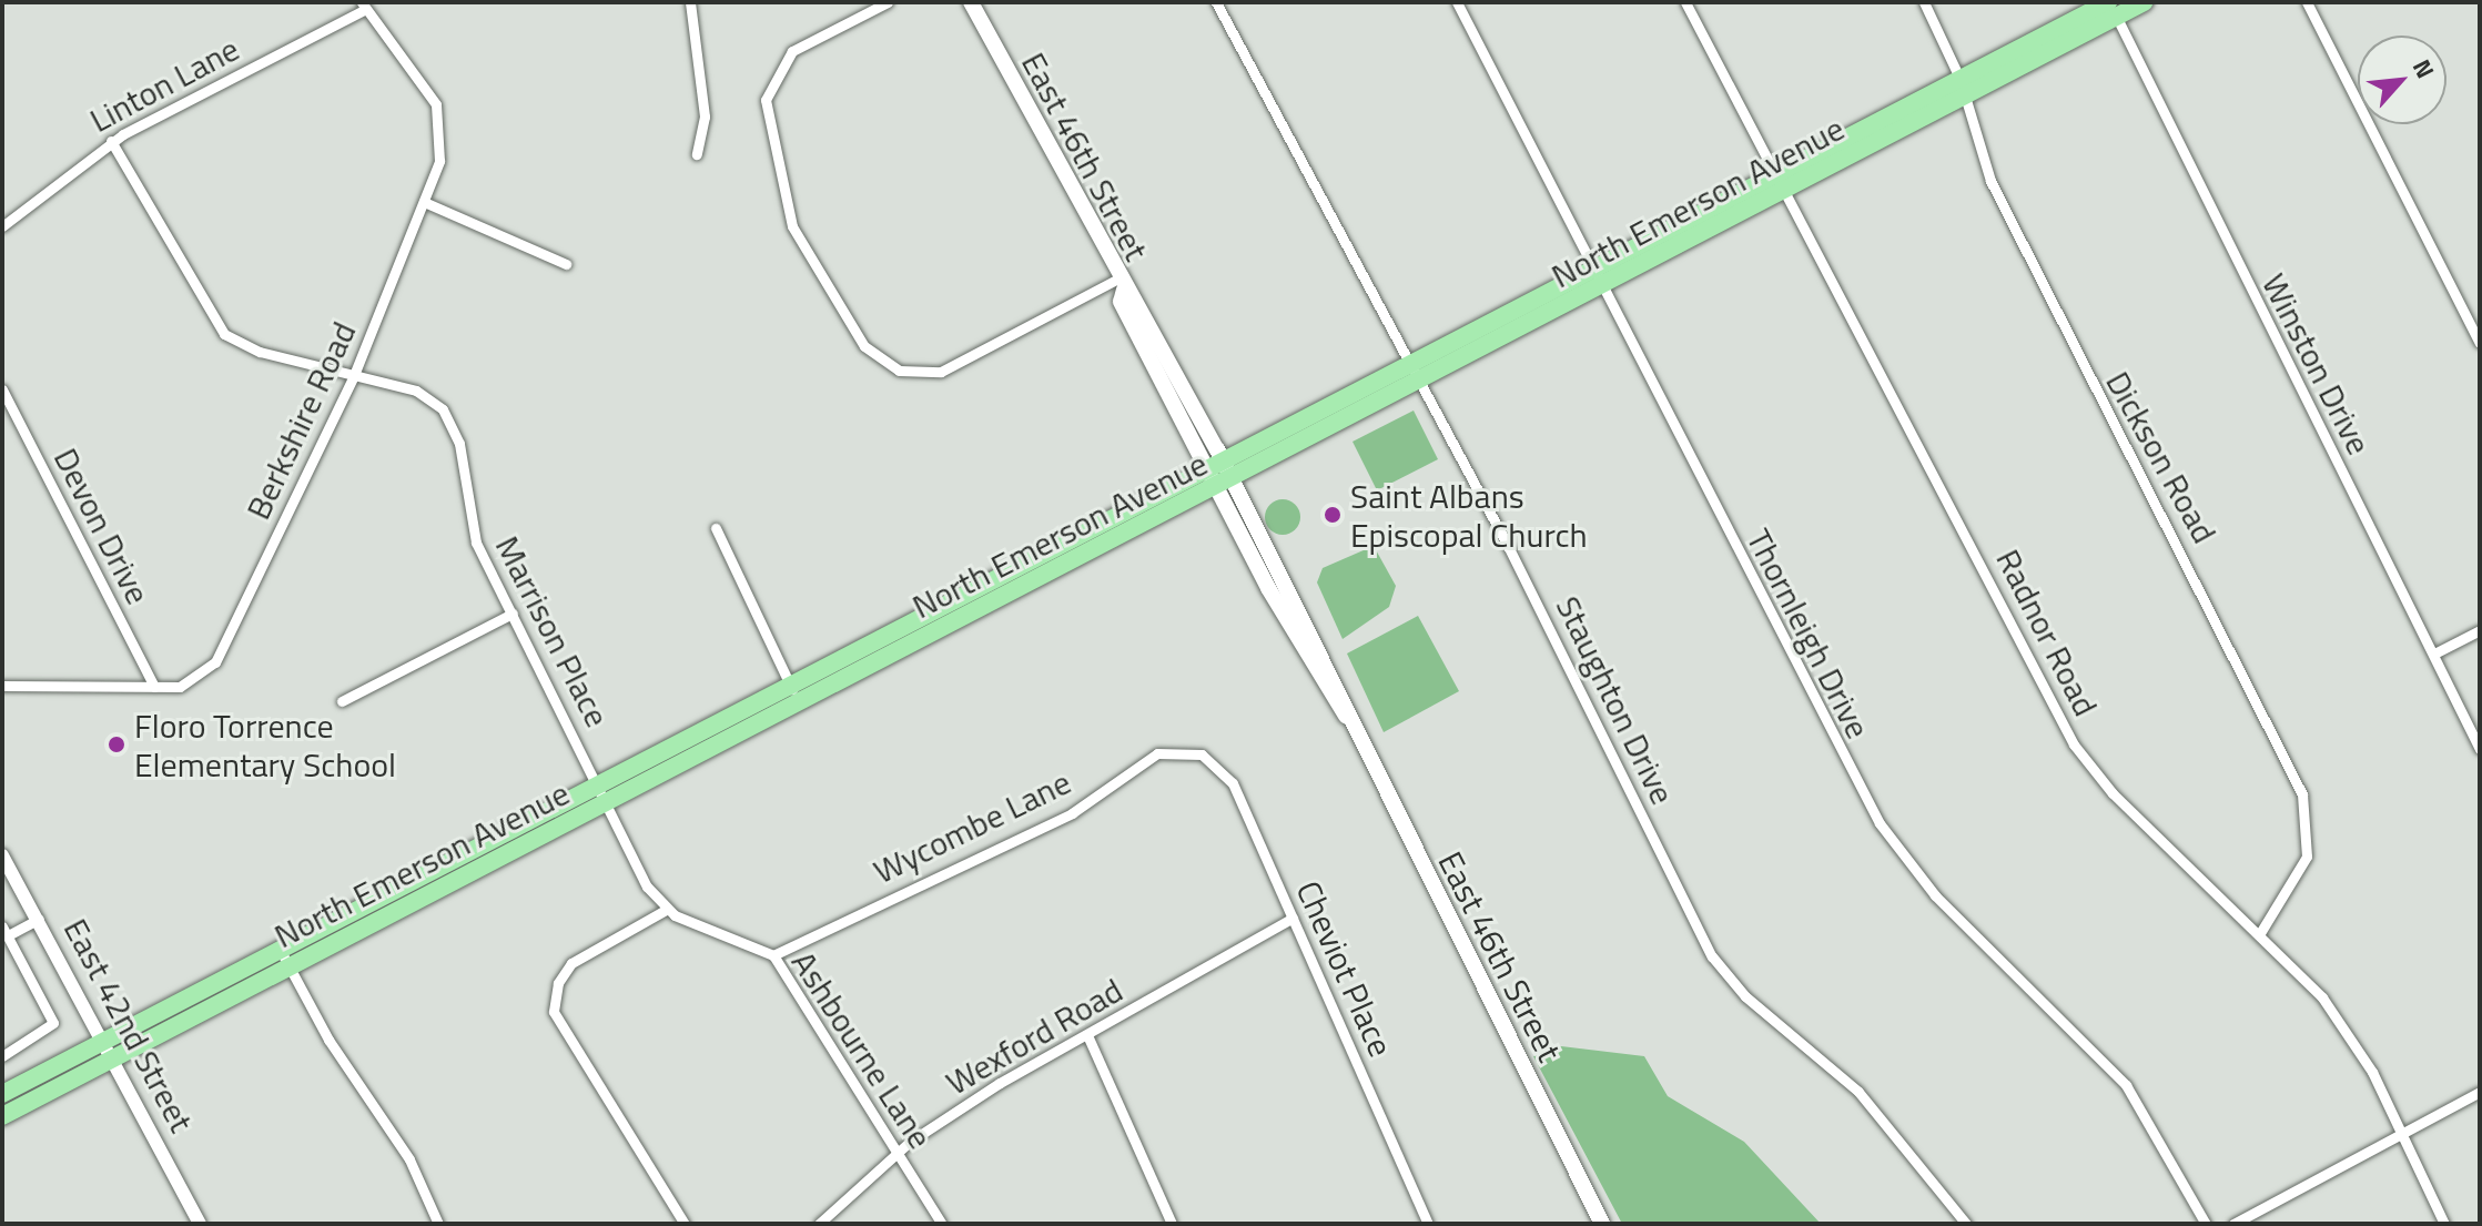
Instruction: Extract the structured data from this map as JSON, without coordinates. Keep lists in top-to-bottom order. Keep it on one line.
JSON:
{"streets":{"main road":["East 46th Street","North Emerson Avenue"],"street":["Linton Lane","Winston Drive","Berkshire Road","Dickson Road","Devon Drive","Marrison Place","Radnor Road","Thornleigh Drive","Staughton Drive","Wycombe Lane","Cheviot Place","East 42nd Street","Wexford Road","Ashbourne Lane"]},"crossings":[["Linton Lane","Berkshire Road"],["Linton Lane","Marrison Place"],["East 46th Street","North Emerson Avenue"],["North Emerson Avenue","Winston Drive"],["North Emerson Avenue","Dickson Road"],["North Emerson Avenue","Marrison Place"],["North Emerson Avenue","Radnor Road"],["North Emerson Avenue","Thornleigh Drive"],["North Emerson Avenue","Staughton Drive"],["North Emerson Avenue","East 42nd Street"],["Berkshire Road","Devon Drive"],["Berkshire Road","Marrison Place"],["Dickson Road","Radnor Road"],["Marrison Place","Ashbourne Lane"],["Wycombe Lane","Cheviot Place"],["Wycombe Lane","Ashbourne Lane"],["Cheviot Place","Wexford Road"],["Wexford Road","Ashbourne Lane"]],"places":["Saint Albans Episcopal Church","Floro Torrence Elementary School"],"north":"top right"}
